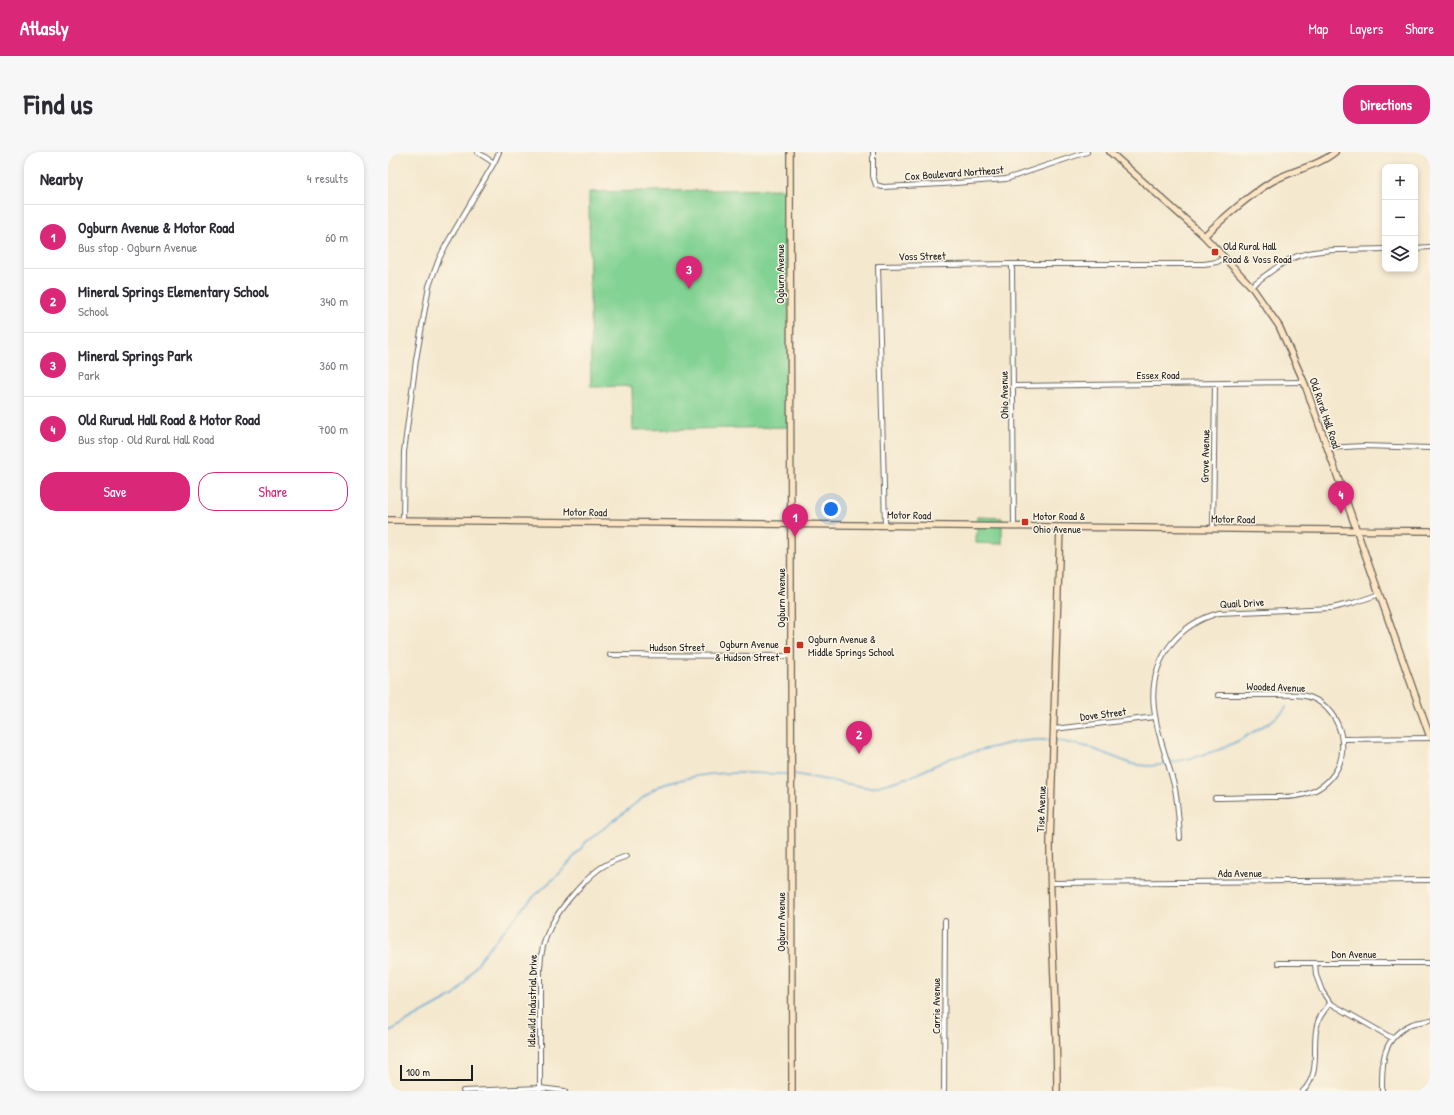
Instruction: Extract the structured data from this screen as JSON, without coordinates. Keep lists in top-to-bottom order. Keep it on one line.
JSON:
{"streets":{"street":["Cox Boulevard Northeast","Voss Street","Ogburn Avenue","Essex Road","Ohio Avenue","Old Rural Hall Road","Grove Avenue","Motor Road","Quail Drive","Hudson Street","Wooded Avenue","Dove Street","Tise Avenue","Ada Avenue","Don Avenue","Idlewild Industrial Drive","Carrie Avenue"]},"crossings":[["Voss Street","Ohio Avenue"],["Voss Street","Old Rural Hall Road"],["Voss Street","Motor Road"],["Ogburn Avenue","Motor Road"],["Ogburn Avenue","Hudson Street"],["Essex Road","Ohio Avenue"],["Essex Road","Old Rural Hall Road"],["Essex Road","Grove Avenue"],["Ohio Avenue","Motor Road"],["Old Rural Hall Road","Motor Road"],["Old Rural Hall Road","Quail Drive"],["Grove Avenue","Motor Road"],["Motor Road","Tise Avenue"],["Quail Drive","Dove Street"],["Dove Street","Tise Avenue"],["Tise Avenue","Ada Avenue"]],"places":{"transit":["Old Rural Hall Road & Voss Road","Motor Road & Ohio Avenue","Ogburn Avenue & Middle Springs School","Ogburn Avenue & Hudson Street"]},"scale_bar":"100 m","page":{"header":"Atlasly","nav":["Map","Layers","Share"],"title":"Find us","buttons":["Directions",["Save","Share"]],"heading":["Nearby","4 results"],"map_buttons":["+","−"],"list":[{"mark":"1","name":"Ogburn Avenue & Motor Road","note":"Bus stop · Ogburn Avenue","value":"60 m"},{"mark":"2","name":"Mineral Springs Elementary School","note":"School","value":"340 m"},{"mark":"3","name":"Mineral Springs Park","note":"Park","value":"360 m"},{"mark":"4","name":"Old Rurual Hall Road & Motor Road","note":"Bus stop · Old Rural Hall Road","value":"700 m"}],"pins":["3","4","1","2"],"scale":"100 m"}}
